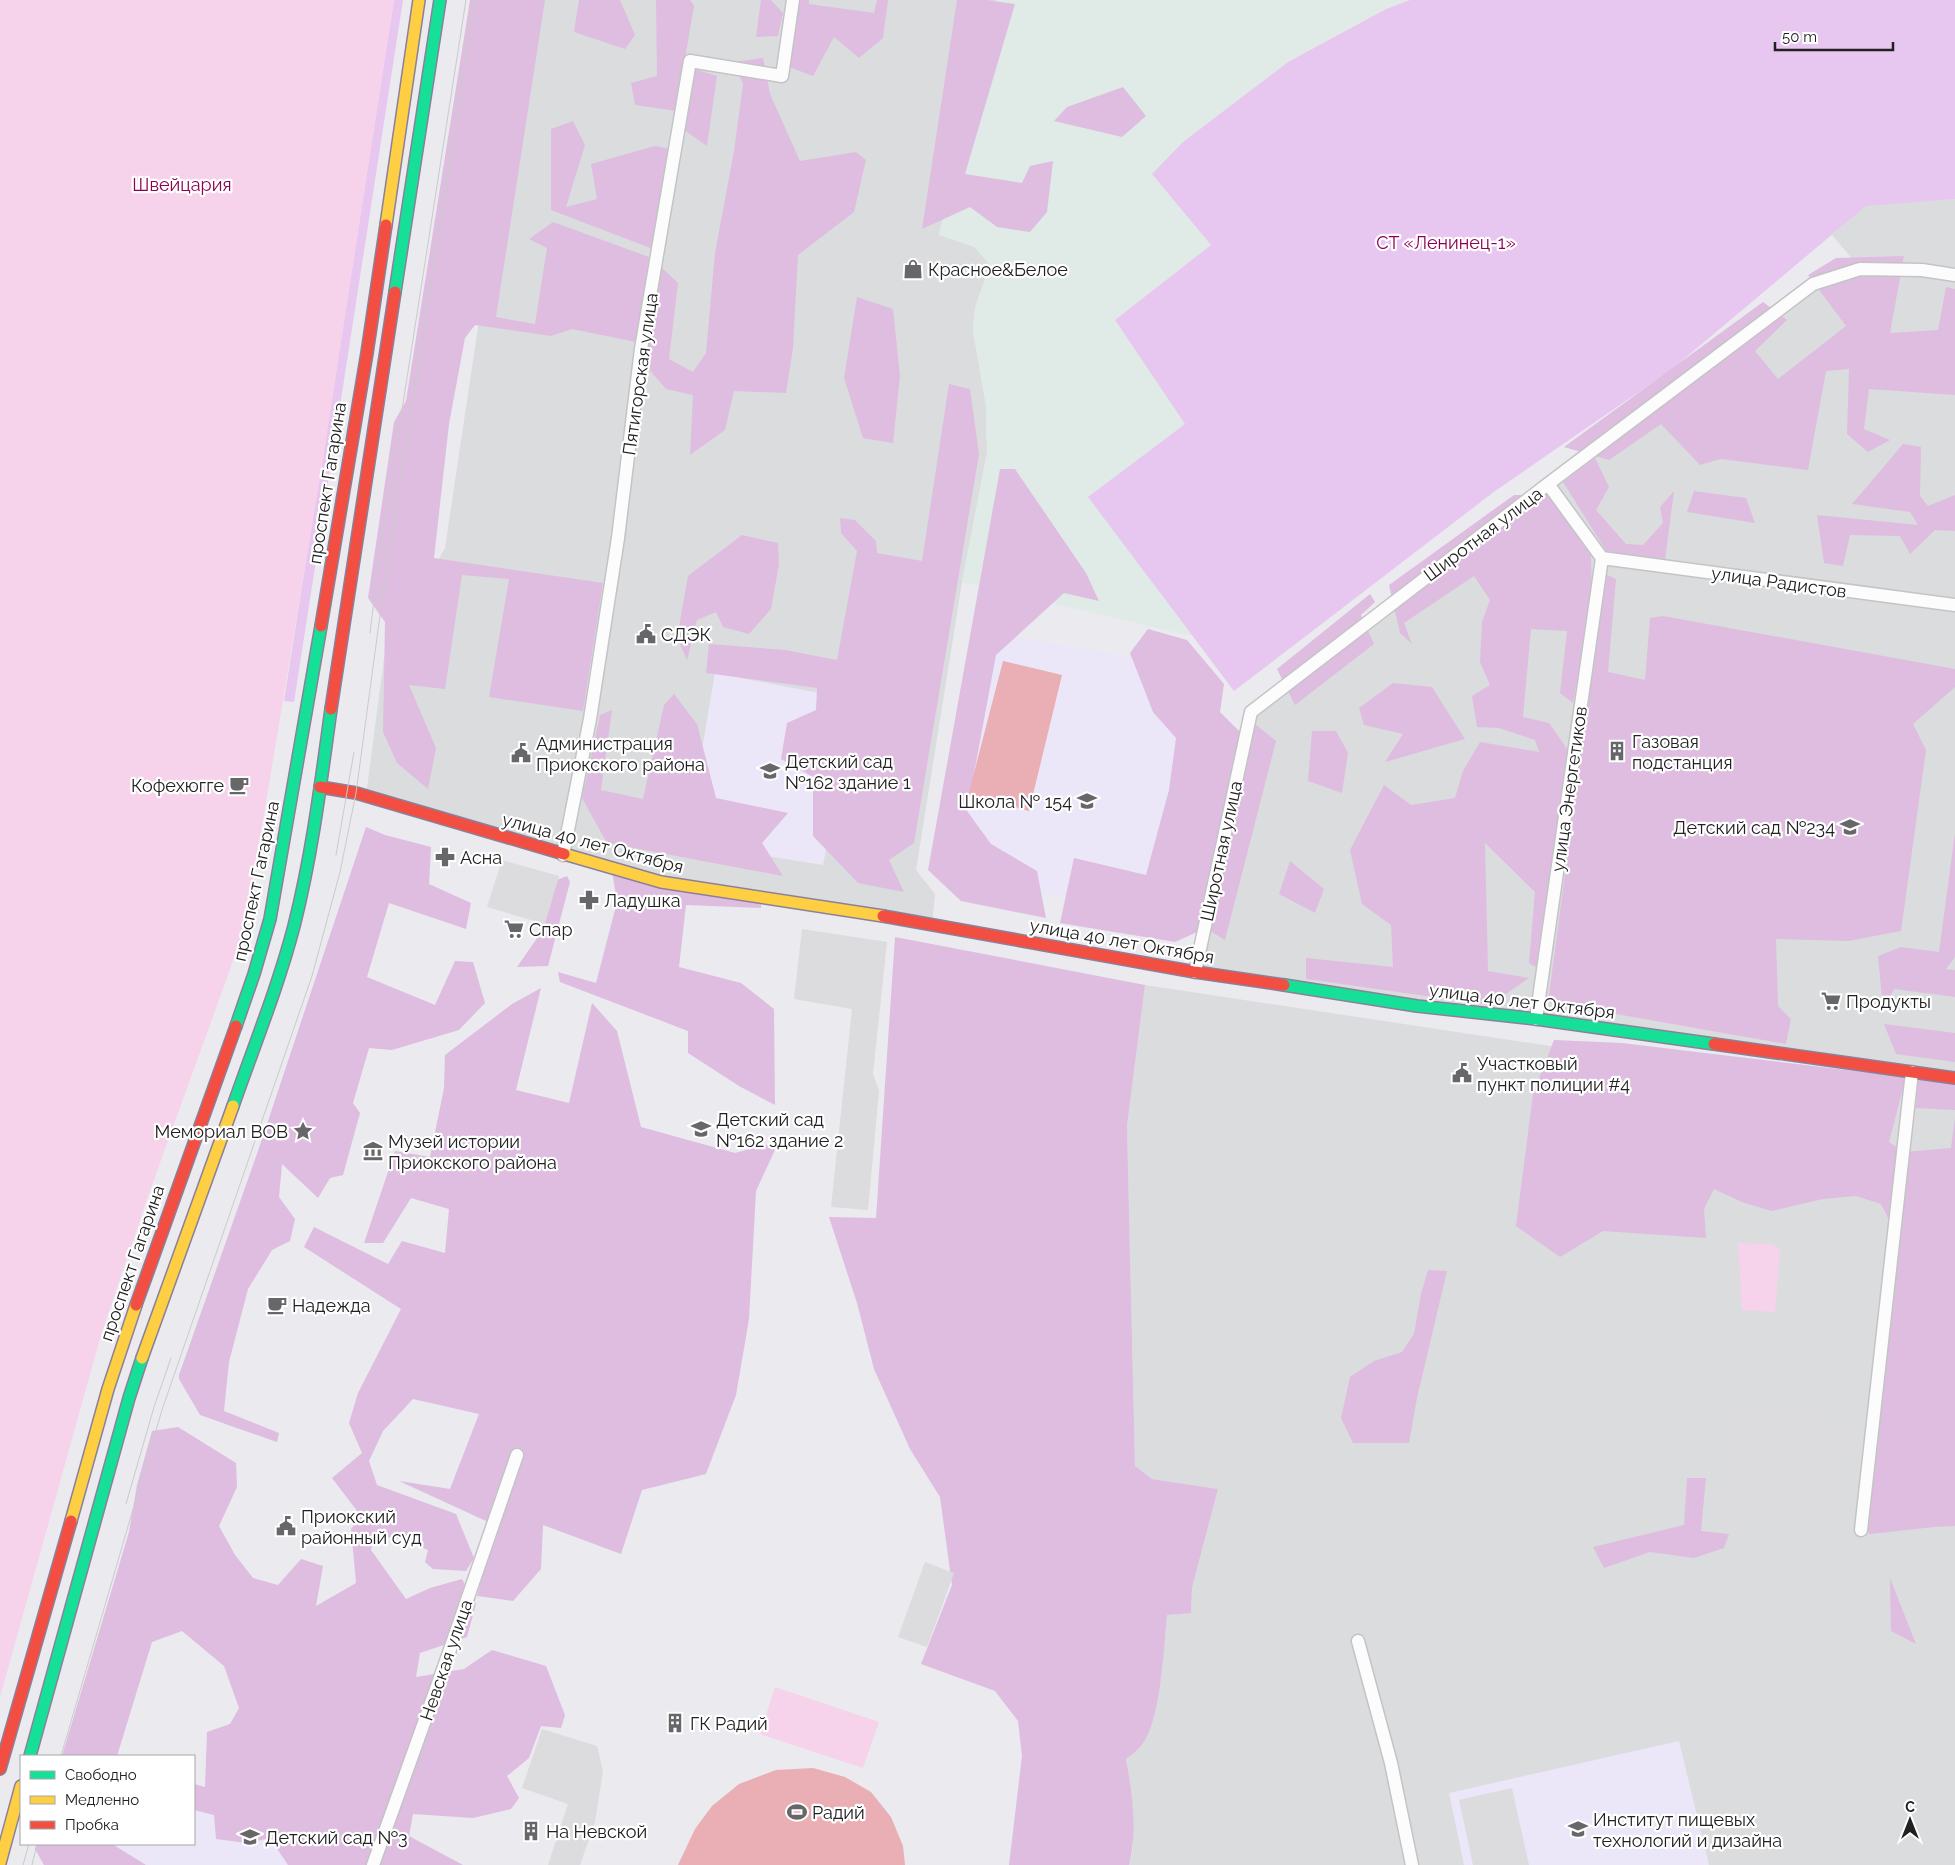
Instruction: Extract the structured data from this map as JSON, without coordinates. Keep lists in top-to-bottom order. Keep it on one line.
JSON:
{"streets":{"main road":["проспект Гагарина","улица 40 лет Октября"],"street":["Пятигорская улица","Широтная улица","улица Радистов","улица Энергетиков","Невская улица"]},"crossings":[["Пятигорская улица","улица 40 лет Октября"],["проспект Гагарина","улица 40 лет Октября"],["Широтная улица","улица 40 лет Октября"],["улица Радистов","улица Энергетиков"],["улица Энергетиков","улица 40 лет Октября"]],"parks":["Швейцария","СТ «Ленинец-1»"],"places":{"shop":["Красное&Белое"],"public building":["СДЭК","Администрация Приокского района","Участковый пункт полиции #4","Приокский районный суд"],"building":["Газовая подстанция","ГК Радий","На Невской"],"school or university":["Детский сад №162 здание 1","Школа № 154","Детский сад №234","Детский сад №162 здание 2","Институт пищевых технологий и дизайна","Детский сад №3"],"cafe":["Кофехюгге","Надежда"],"pharmacy":["Асна","Ладушка"],"supermarket":["Спар","Продукты"],"place":["Мемориал ВОВ"],"museum":["Музей истории Приокского района"],"sports":["Радий"]},"legend":["Свободно","Медленно","Пробка"],"scale_bar":"50 m","north":"top"}
